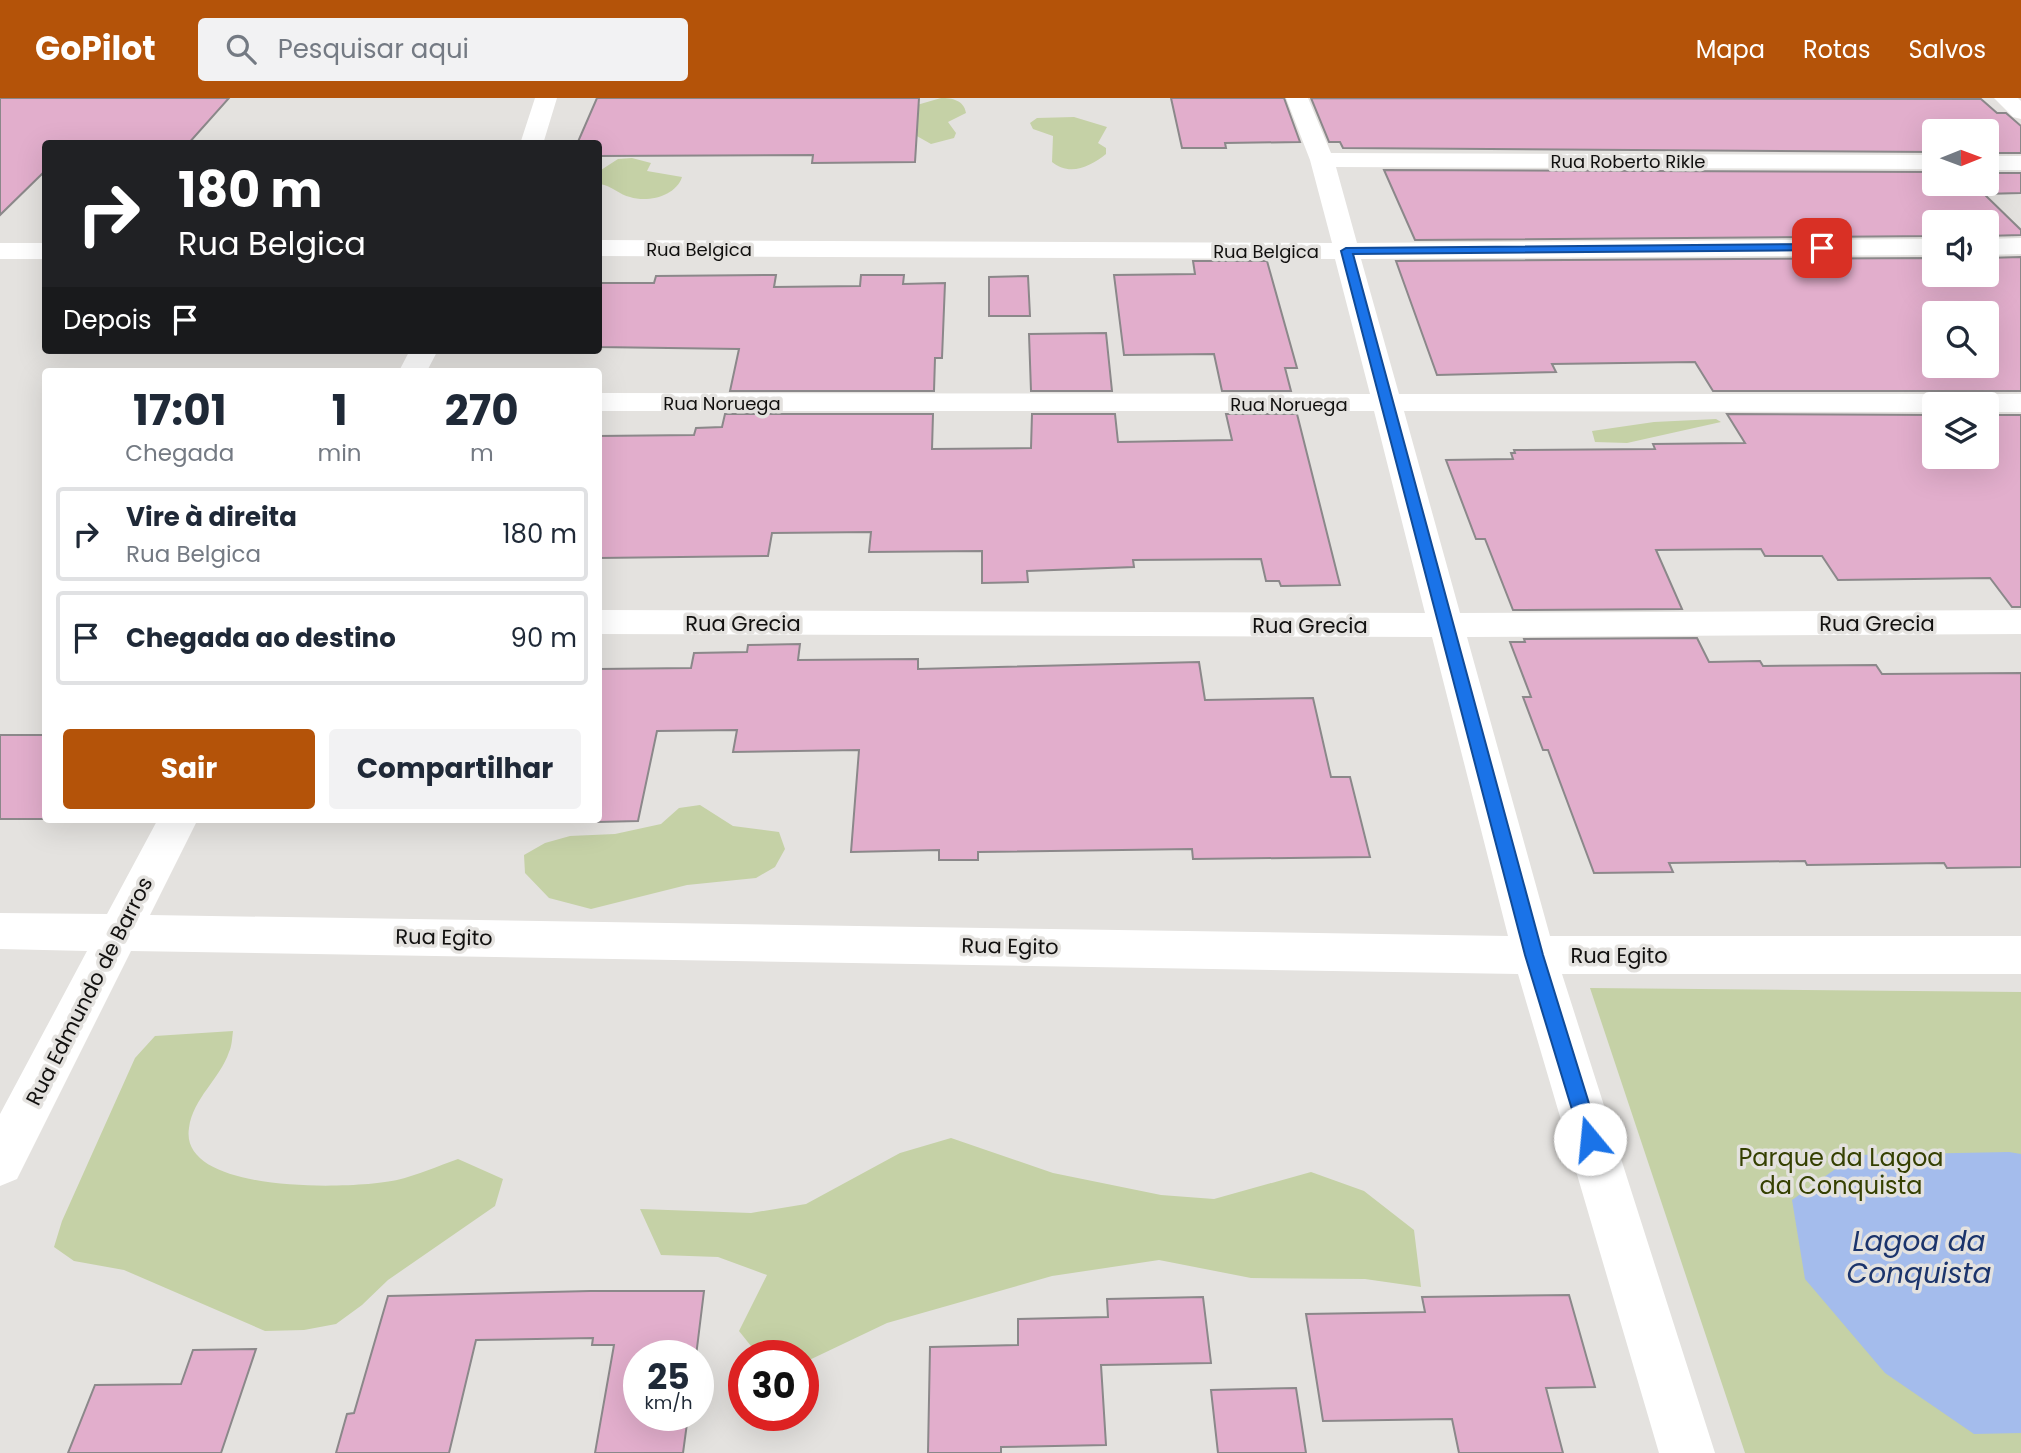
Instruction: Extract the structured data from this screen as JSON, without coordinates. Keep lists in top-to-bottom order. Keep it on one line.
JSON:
{"streets":{"street":["Rua Roberto Rikle","Rua Belgica","Rua Noruega","Rua Grecia","Rua Egito","Rua Edmundo de Barros"]},"crossings":[["Rua Egito","Rua Edmundo de Barros"]],"water":["Lagoa da Conquista"],"parks":["Parque da Lagoa da Conquista"],"north":"right","page":{"header":"GoPilot","search":"Pesquisar aqui","nav":["Mapa","Rotas","Salvos"],"turn":["180 m","Rua Belgica"],"then":"Depois","eta":["17:01","Chegada","1","min","270","m"],"list":[{"name":"Vire à direita","note":"Rua Belgica","value":"180 m"},{"name":"Chegada ao destino","value":"90 m"}],"buttons":["Sair","Compartilhar"],"speed":"25 km/h","limit":"30"}}
